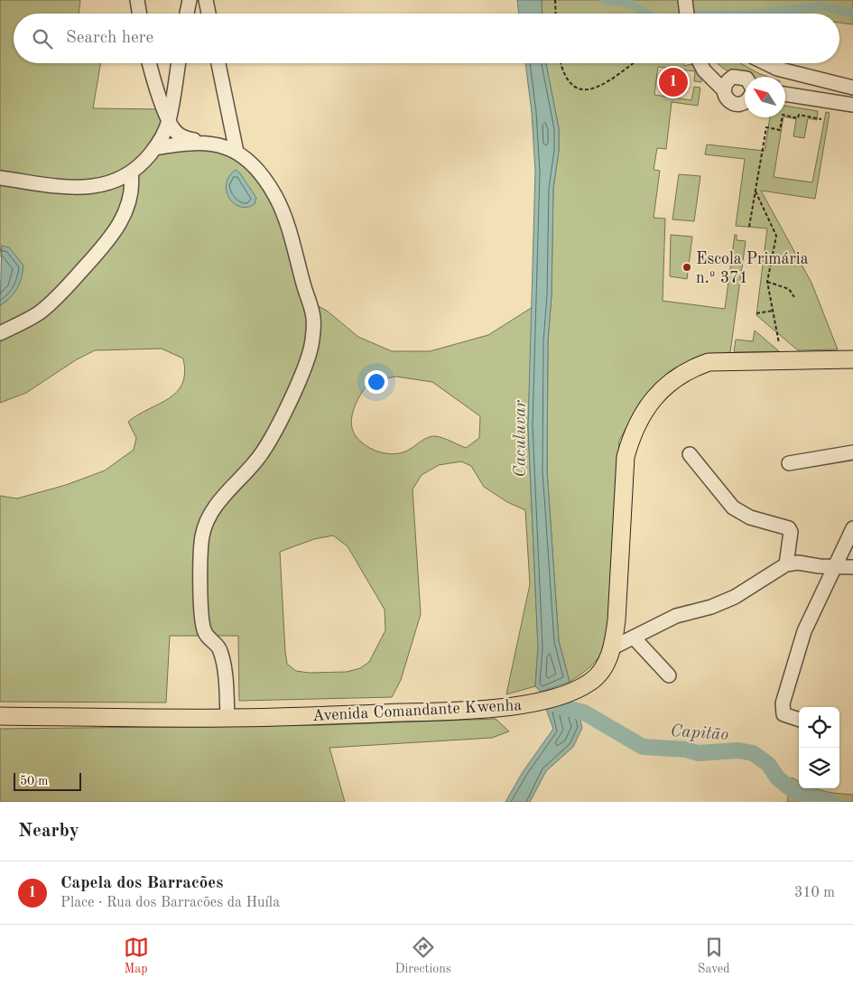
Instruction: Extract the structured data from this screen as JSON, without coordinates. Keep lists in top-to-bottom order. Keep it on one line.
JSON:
{"streets":{"main road":["Avenida Comandante Kwenha"]},"water":["Caculuvar","Capitão"],"places":["Escola Primária n.º 371"],"scale_bar":"50 m","north":"top left","page":{"search":"Search here","pins":"1","scale":"50 m","heading":"Nearby","list":[{"mark":"1","name":"Capela dos Barracões","note":"Place · Rua dos Barracões da Huíla","value":"310 m"}],"nav":["Map","Directions","Saved"]}}
